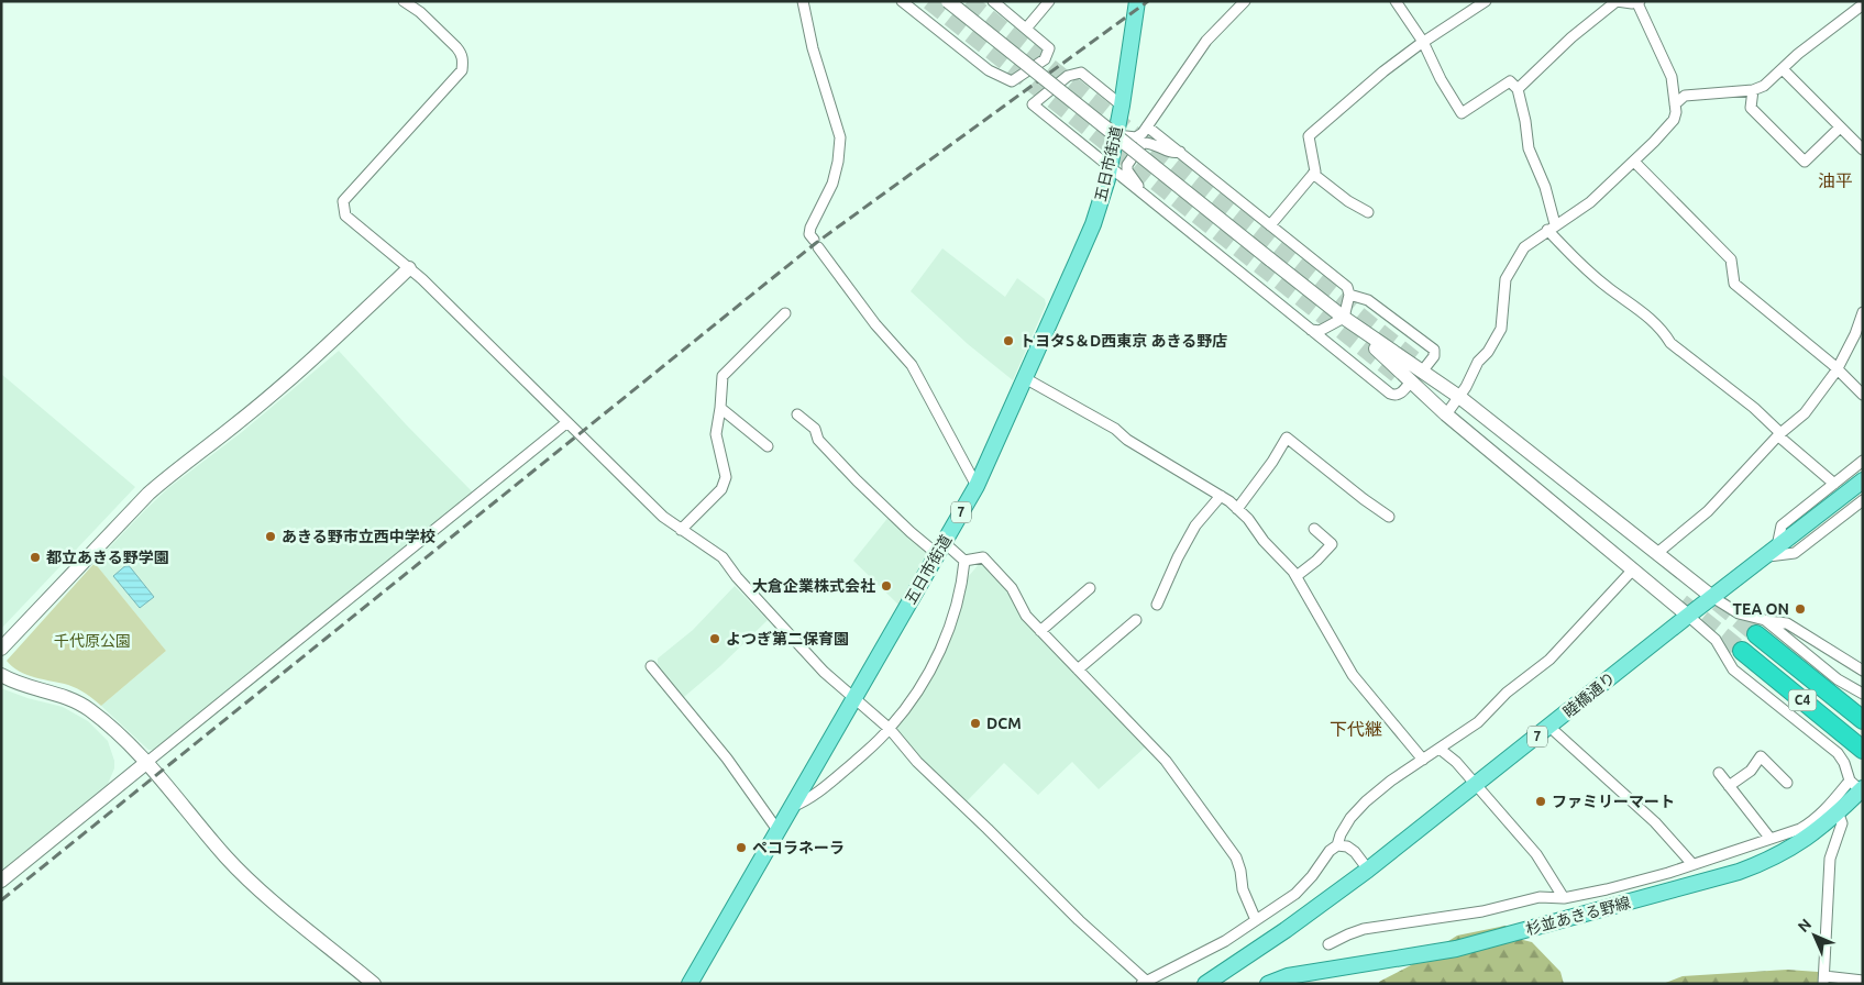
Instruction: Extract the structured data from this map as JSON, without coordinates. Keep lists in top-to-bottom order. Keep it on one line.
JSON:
{"streets":{"highway":["C4"],"main road":["五日市街道","7","睦橋通り","杉並あきる野線"]},"districts":["油平","下代継"],"parks":["千代原公園"],"places":["トヨタS＆D西東京 あきる野店","あきる野市立西中学校","都立あきる野学園","大倉企業株式会社","TEA ON","よつぎ第二保育園","DCM","ファミリーマート","ペコラネーラ"],"north":"top left"}
